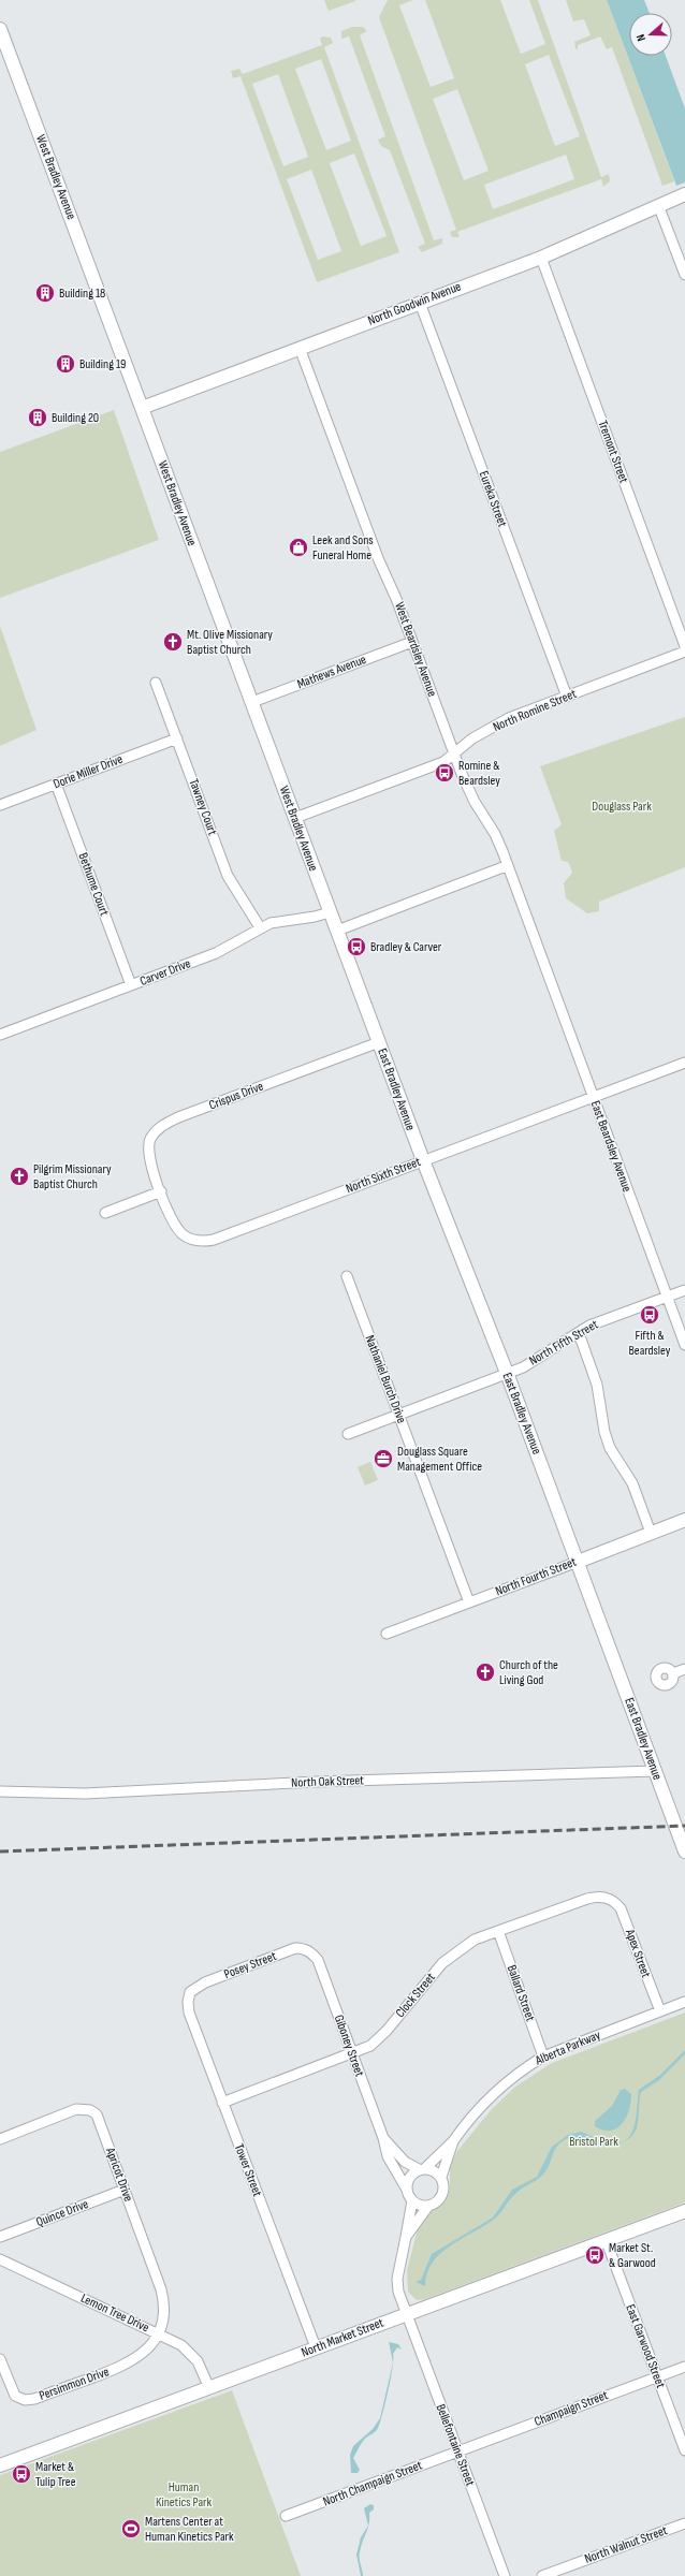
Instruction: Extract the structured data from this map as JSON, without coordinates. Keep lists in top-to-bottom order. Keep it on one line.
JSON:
{"streets":{"main road":["West Bradley Avenue","North Goodwin Avenue","East Bradley Avenue","North Fourth Street","North Market Street"],"street":["Tremont Street","Eureka Street","West Beardsley Avenue","Mathews Avenue","North Romine Street","Dorie Miller Drive","Tawney Court","Bethume Court","Carver Drive","Crispus Drive","East Beardsley Avenue","North Sixth Street","North Fifth Street","Nathaniel Burch Drive","North Oak Street","Apex Street","Posey Street","Ballard Street","Clock Street","Giboney Street","Alberta Parkway","Tower Street","Apricot Drive","Quince Drive","Lemon Tree Drive","East Garwood Street","Persimmon Drive","Champaign Street","Bellefontaine Street","North Champaign Street","North Walnut Street"]},"crossings":[["West Bradley Avenue","North Goodwin Avenue"],["West Bradley Avenue","Mathews Avenue"],["West Bradley Avenue","North Romine Street"],["West Bradley Avenue","Carver Drive"],["West Bradley Avenue","East Bradley Avenue"],["North Goodwin Avenue","Tremont Street"],["North Goodwin Avenue","Eureka Street"],["North Goodwin Avenue","West Beardsley Avenue"],["Eureka Street","North Romine Street"],["West Beardsley Avenue","Mathews Avenue"],["West Beardsley Avenue","North Romine Street"],["West Beardsley Avenue","East Beardsley Avenue"],["Dorie Miller Drive","Tawney Court"],["Dorie Miller Drive","Bethume Court"],["Tawney Court","Carver Drive"],["Bethume Court","Carver Drive"],["East Bradley Avenue","Crispus Drive"],["East Bradley Avenue","North Sixth Street"],["East Bradley Avenue","North Fifth Street"],["East Bradley Avenue","North Fourth Street"],["East Bradley Avenue","North Oak Street"],["Crispus Drive","North Sixth Street"],["East Beardsley Avenue","North Sixth Street"],["East Beardsley Avenue","North Fifth Street"],["North Fifth Street","Nathaniel Burch Drive"],["Nathaniel Burch Drive","North Fourth Street"],["Apex Street","Clock Street"],["Apex Street","Alberta Parkway"],["Posey Street","Giboney Street"],["Posey Street","Tower Street"],["Ballard Street","Clock Street"],["Ballard Street","Alberta Parkway"],["Clock Street","Giboney Street"],["Clock Street","Tower Street"],["Giboney Street","Alberta Parkway"],["Tower Street","North Market Street"],["Apricot Drive","Quince Drive"],["Apricot Drive","Lemon Tree Drive"],["Apricot Drive","Persimmon Drive"],["Lemon Tree Drive","North Market Street"],["Lemon Tree Drive","Persimmon Drive"],["North Market Street","East Garwood Street"],["North Market Street","Bellefontaine Street"],["East Garwood Street","Champaign Street"],["Champaign Street","Bellefontaine Street"],["Champaign Street","North Champaign Street"],["Bellefontaine Street","North Champaign Street"]],"parks":["Douglass Park","Bristol Park","Human Kinetics Park"],"places":{"building":["Building 18","Building 19","Building 20"],"shop":["Leek and Sons Funeral Home"],"church":["Mt. Olive Missionary Baptist Church","Pilgrim Missionary Baptist Church","Church of the Living God"],"bus stop":["Romine & Beardsley","Bradley & Carver","Fifth & Beardsley","Market St. & Garwood","Market & Tulip Tree"],"office":["Douglass Square Management Office"],"sports":["Martens Center at Human Kinetics Park"]},"north":"left"}
